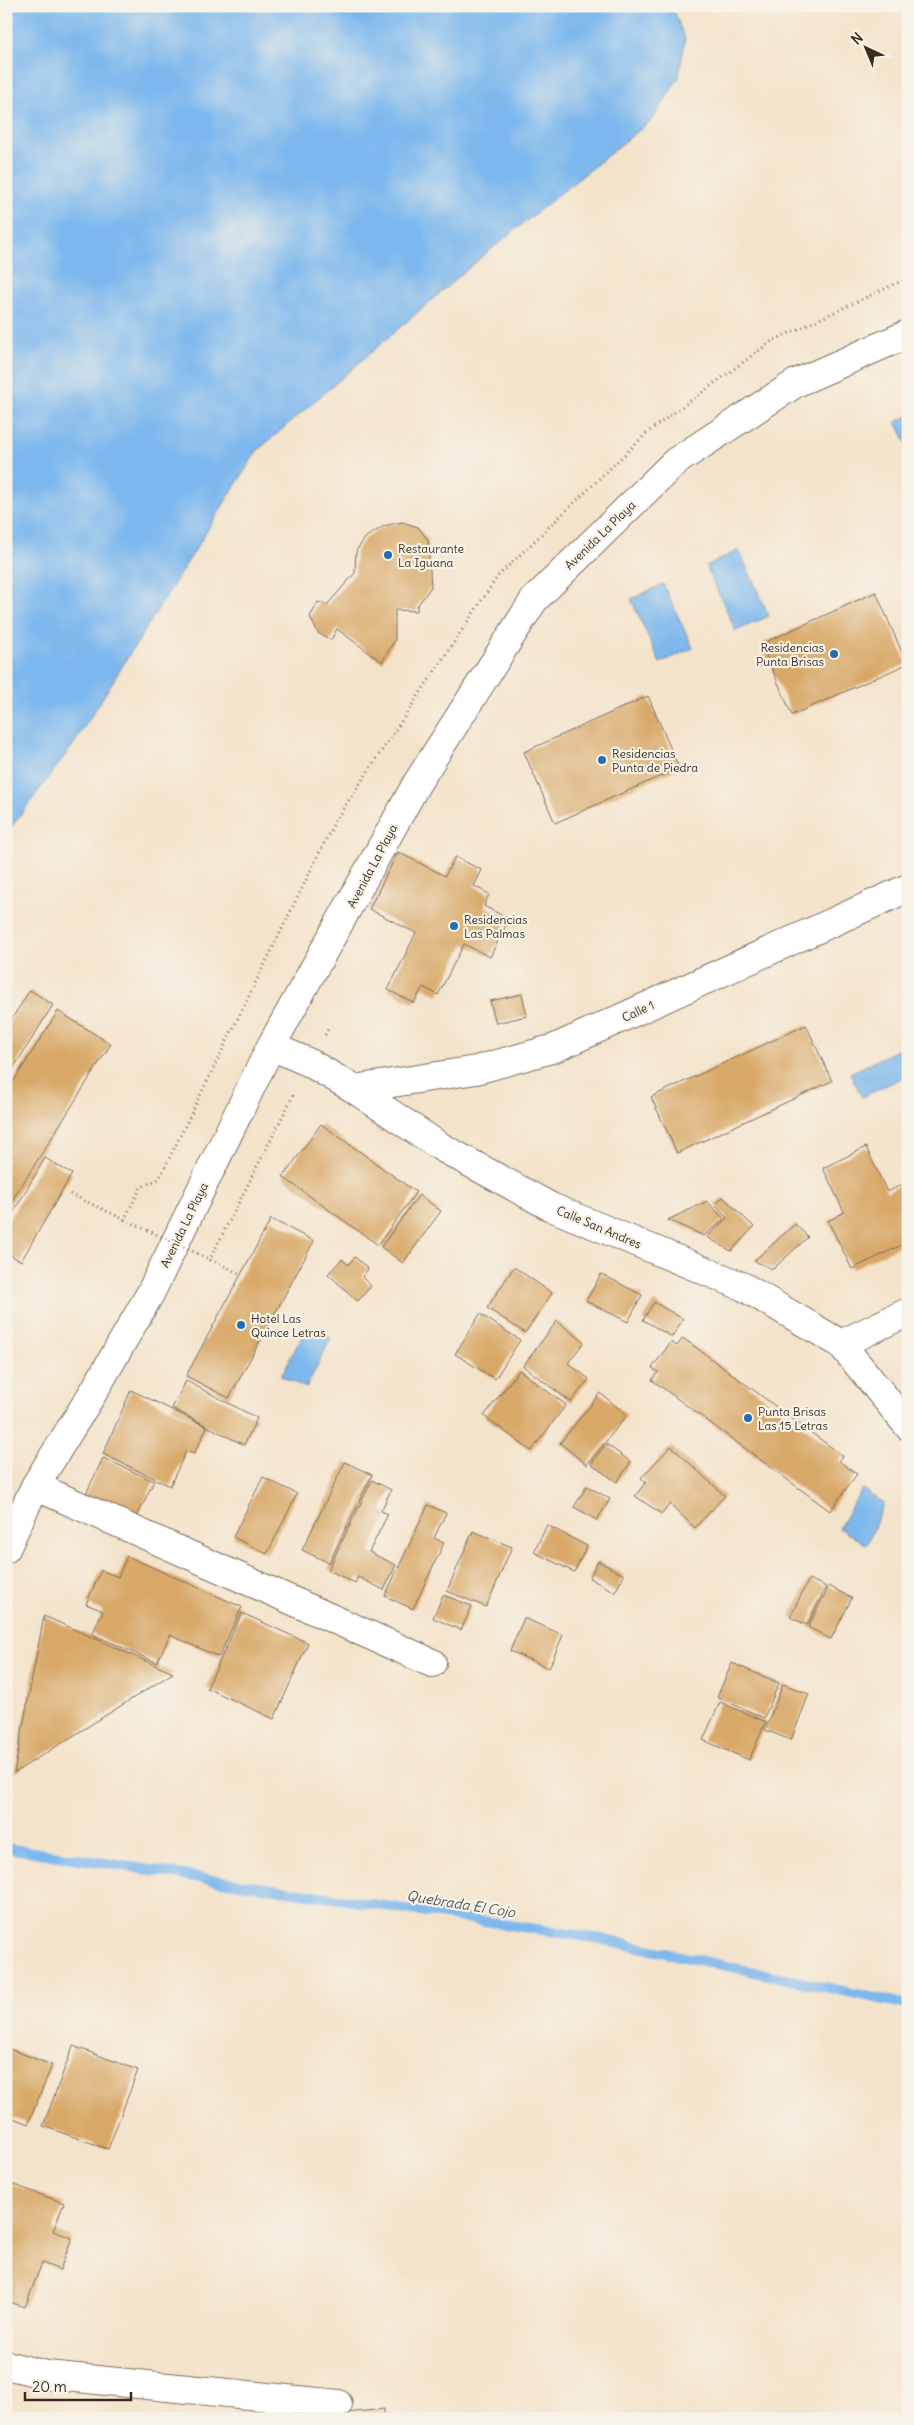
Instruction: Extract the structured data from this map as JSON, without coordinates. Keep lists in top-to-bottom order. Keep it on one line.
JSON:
{"streets":{"street":["Avenida La Playa","Calle 1","Calle San Andres"]},"crossings":[["Avenida La Playa","Calle San Andres"],["Calle 1","Calle San Andres"]],"water":["Quebrada El Cojo"],"places":["Restaurante La Iguana","Residencias Punta Brisas","Residencias Punta de Piedra","Residencias Las Palmas","Hotel Las Quince Letras","Punta Brisas Las 15 Letras"],"scale_bar":"20 m","north":"top left"}
